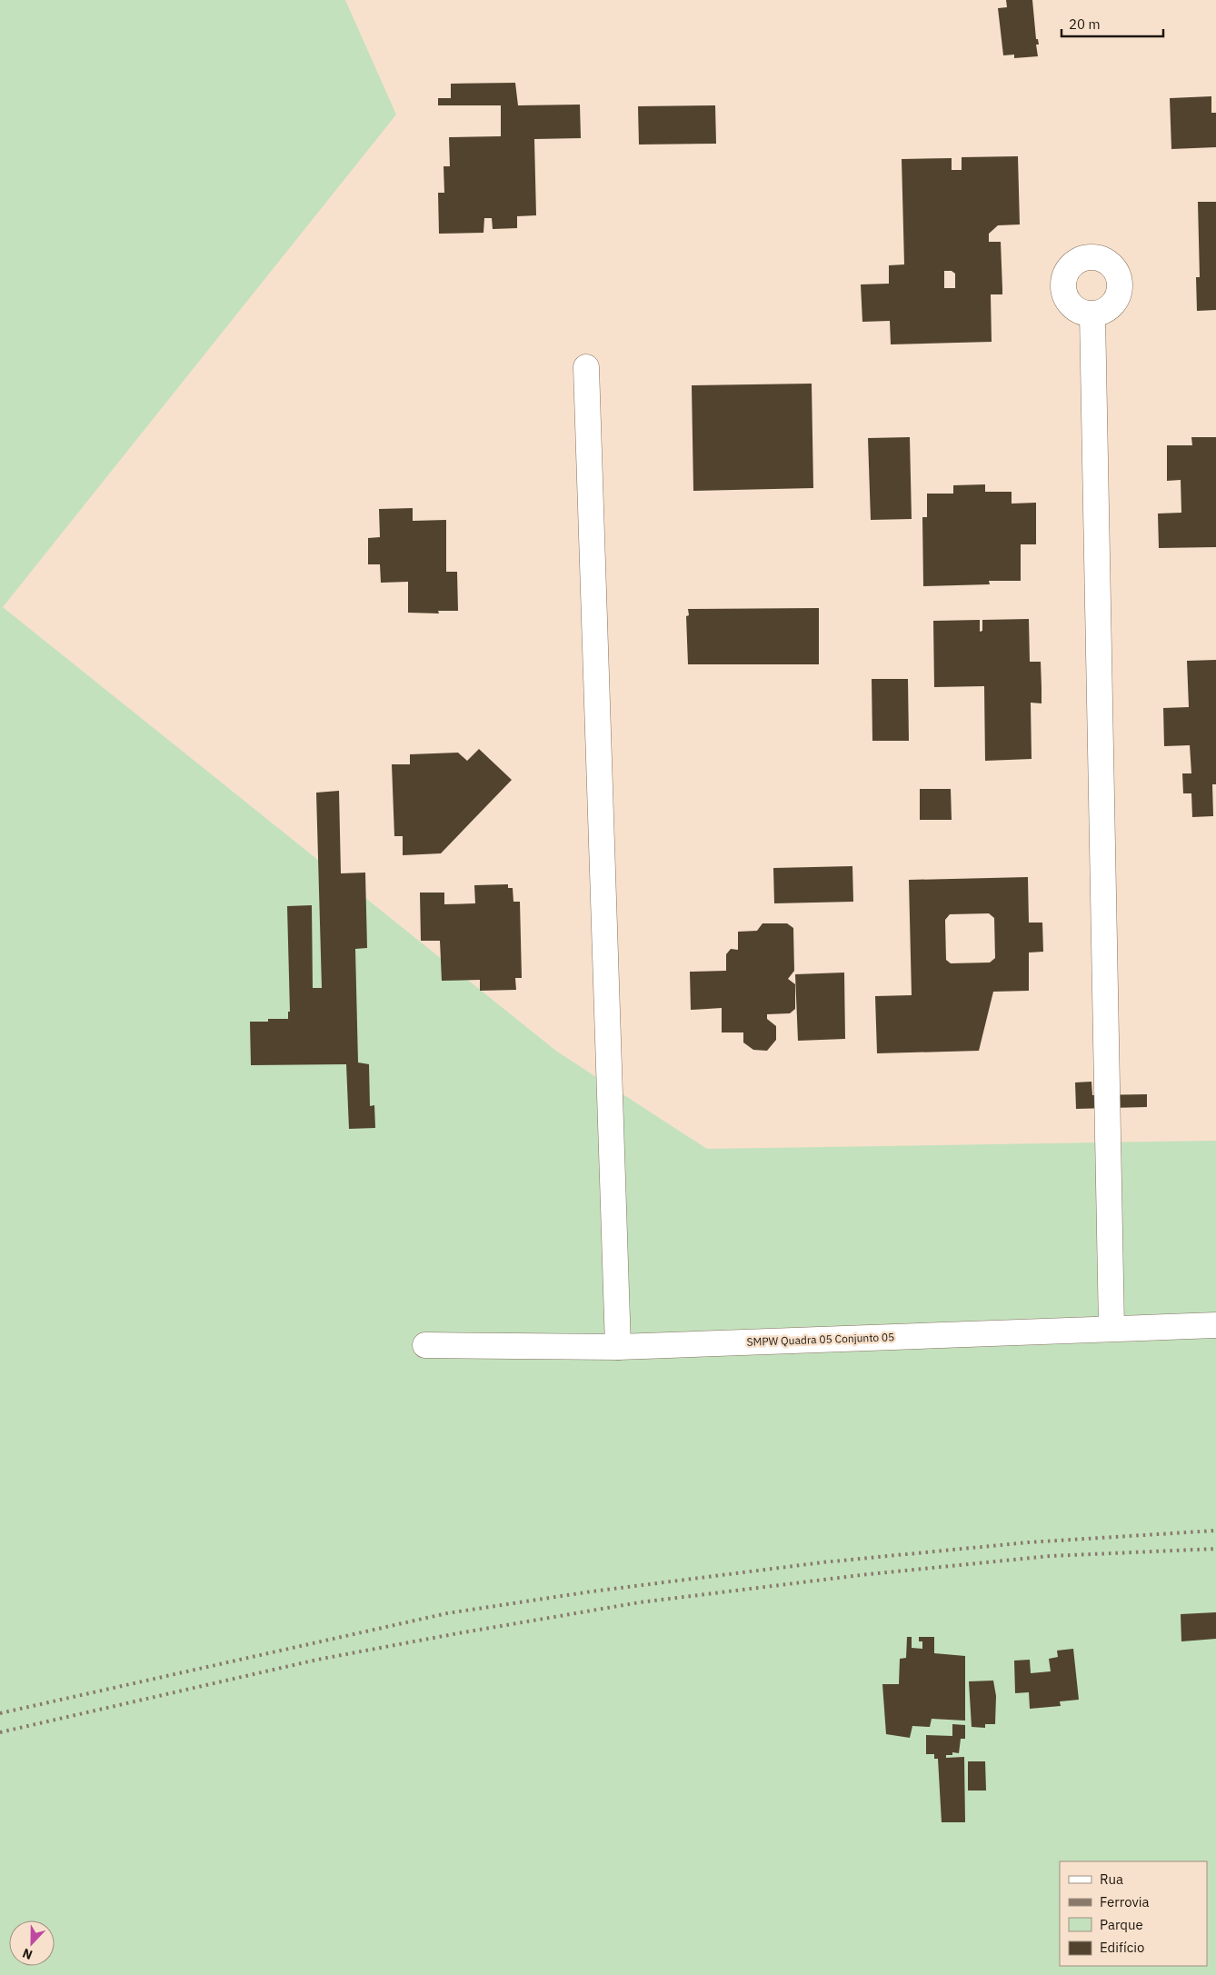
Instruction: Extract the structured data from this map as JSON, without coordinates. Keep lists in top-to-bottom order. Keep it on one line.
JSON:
{"streets":{"street":["SMPW Quadra 05 Conjunto 05"]},"legend":["Rua","Ferrovia","Parque","Edifício"],"scale_bar":"20 m","north":"bottom"}
